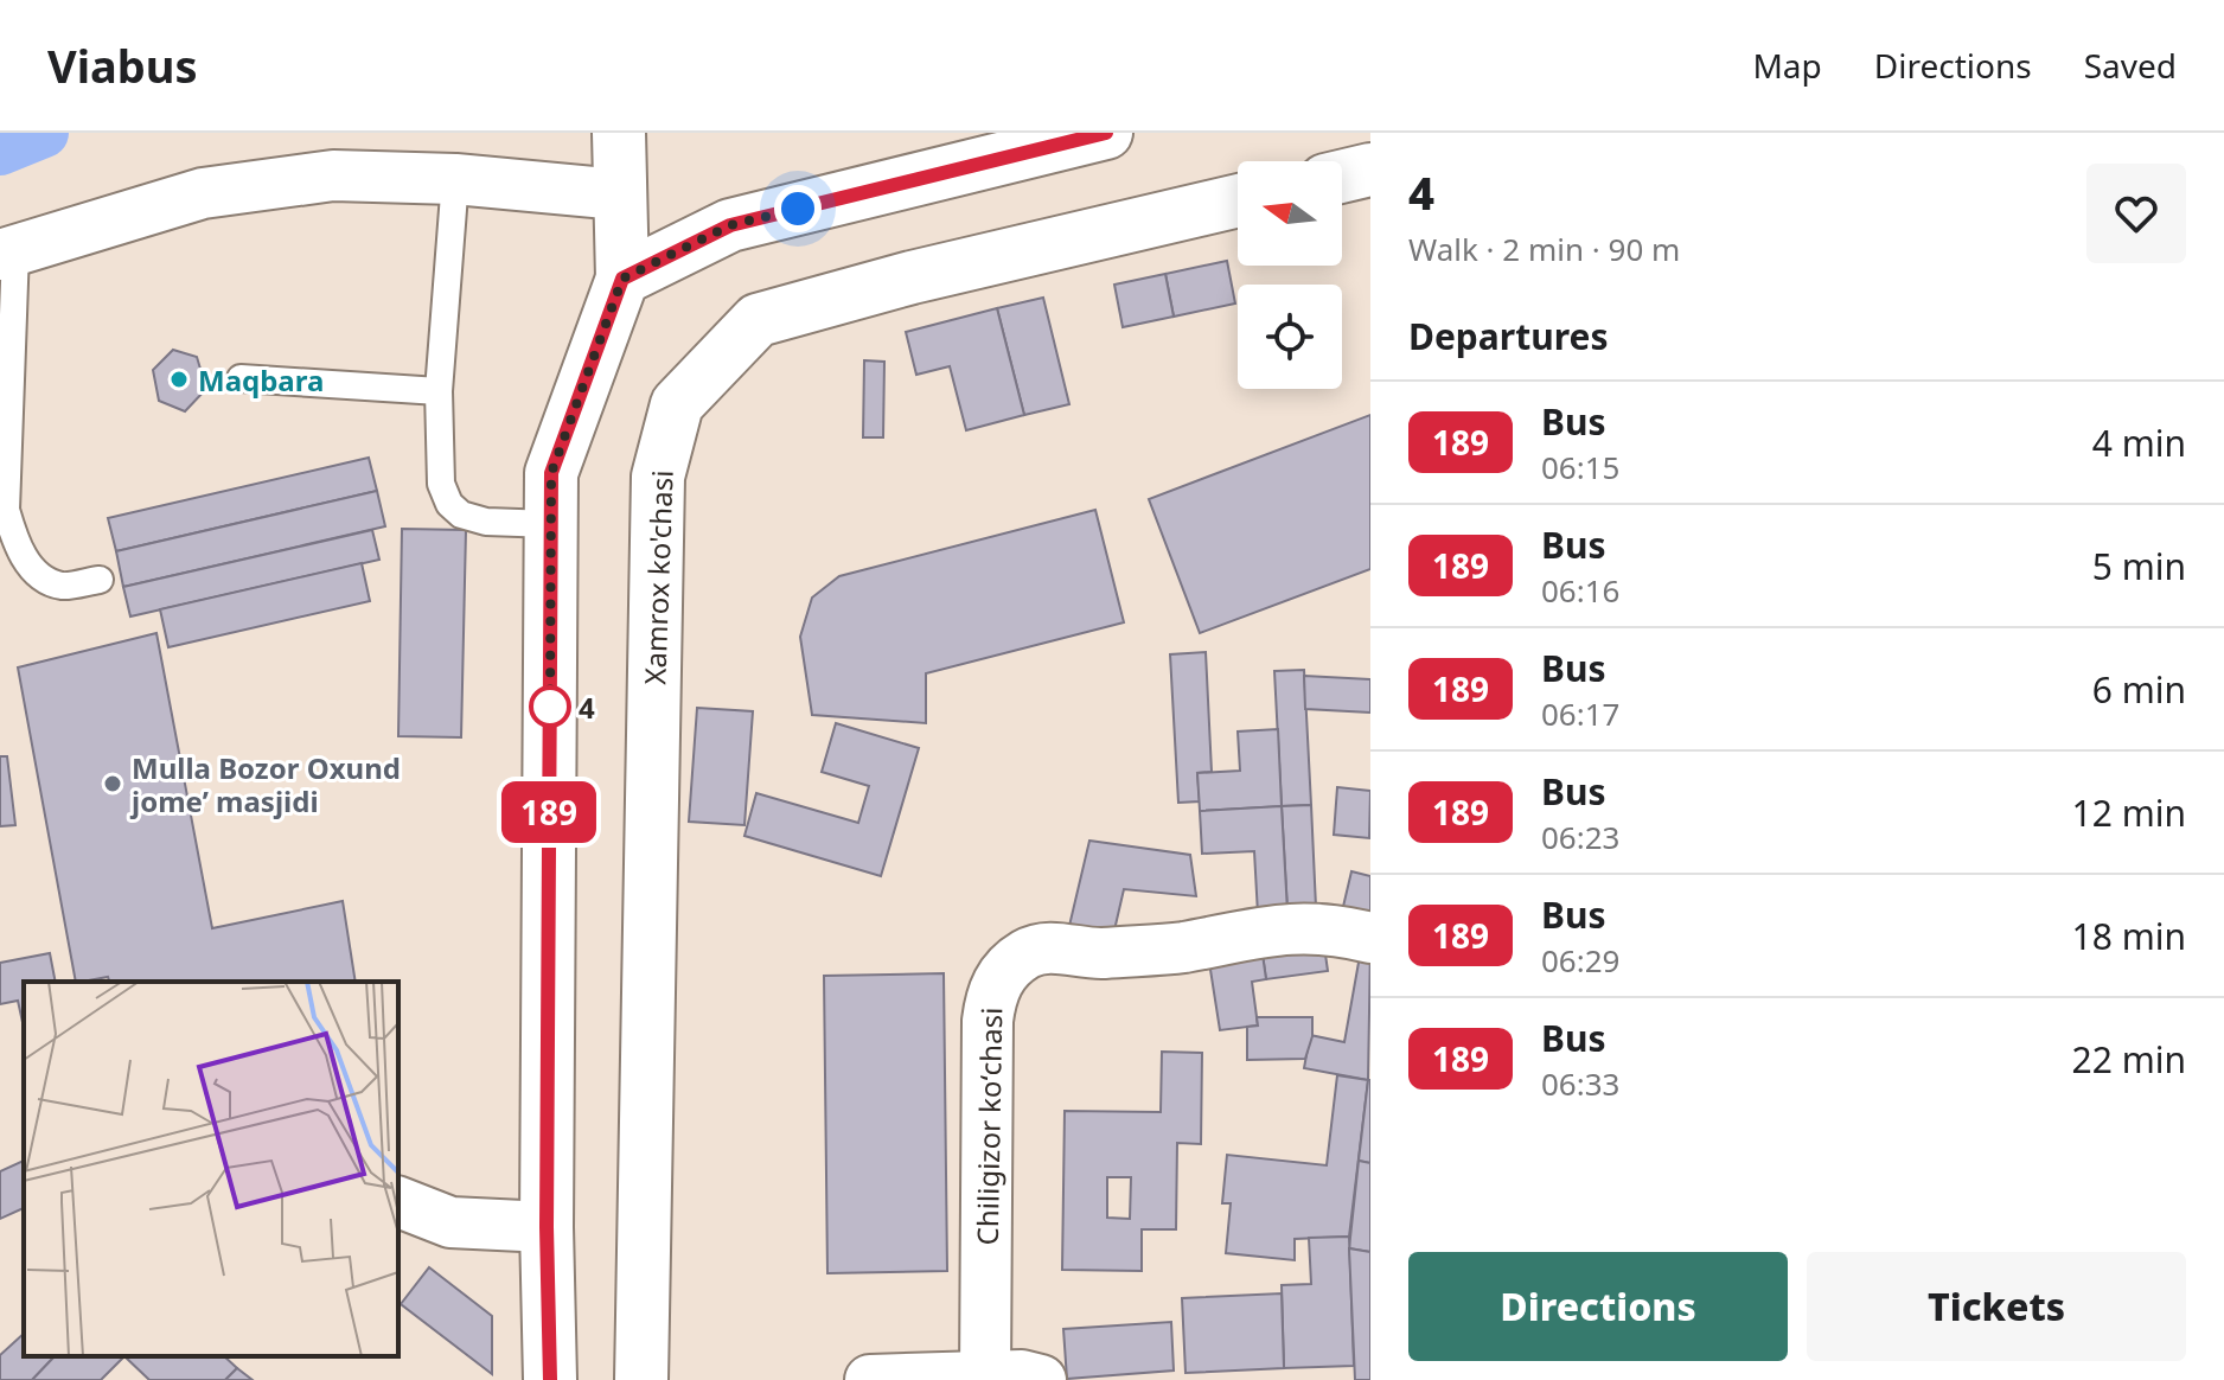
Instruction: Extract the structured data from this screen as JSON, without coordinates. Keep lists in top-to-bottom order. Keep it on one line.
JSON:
{"streets":{"main road":["Xamrox ko'chasi"],"street":["Chiligizor koʻchasi"]},"places":["Maqbara","4","Mulla Bozor Oxund jome’ masjidi"],"lines":["bus line 189"],"north":"left","page":{"header":"Viabus","nav":["Map","Directions","Saved"],"on_map":"189","heading":[["4","Walk · 2 min · 90 m"],"Departures"],"list":[{"mark":"189","name":"Bus","note":"06:15","value":"4 min"},{"mark":"189","name":"Bus","note":"06:16","value":"5 min"},{"mark":"189","name":"Bus","note":"06:17","value":"6 min"},{"mark":"189","name":"Bus","note":"06:23","value":"12 min"},{"mark":"189","name":"Bus","note":"06:29","value":"18 min"},{"mark":"189","name":"Bus","note":"06:33","value":"22 min"}],"buttons":["Directions","Tickets"]}}
